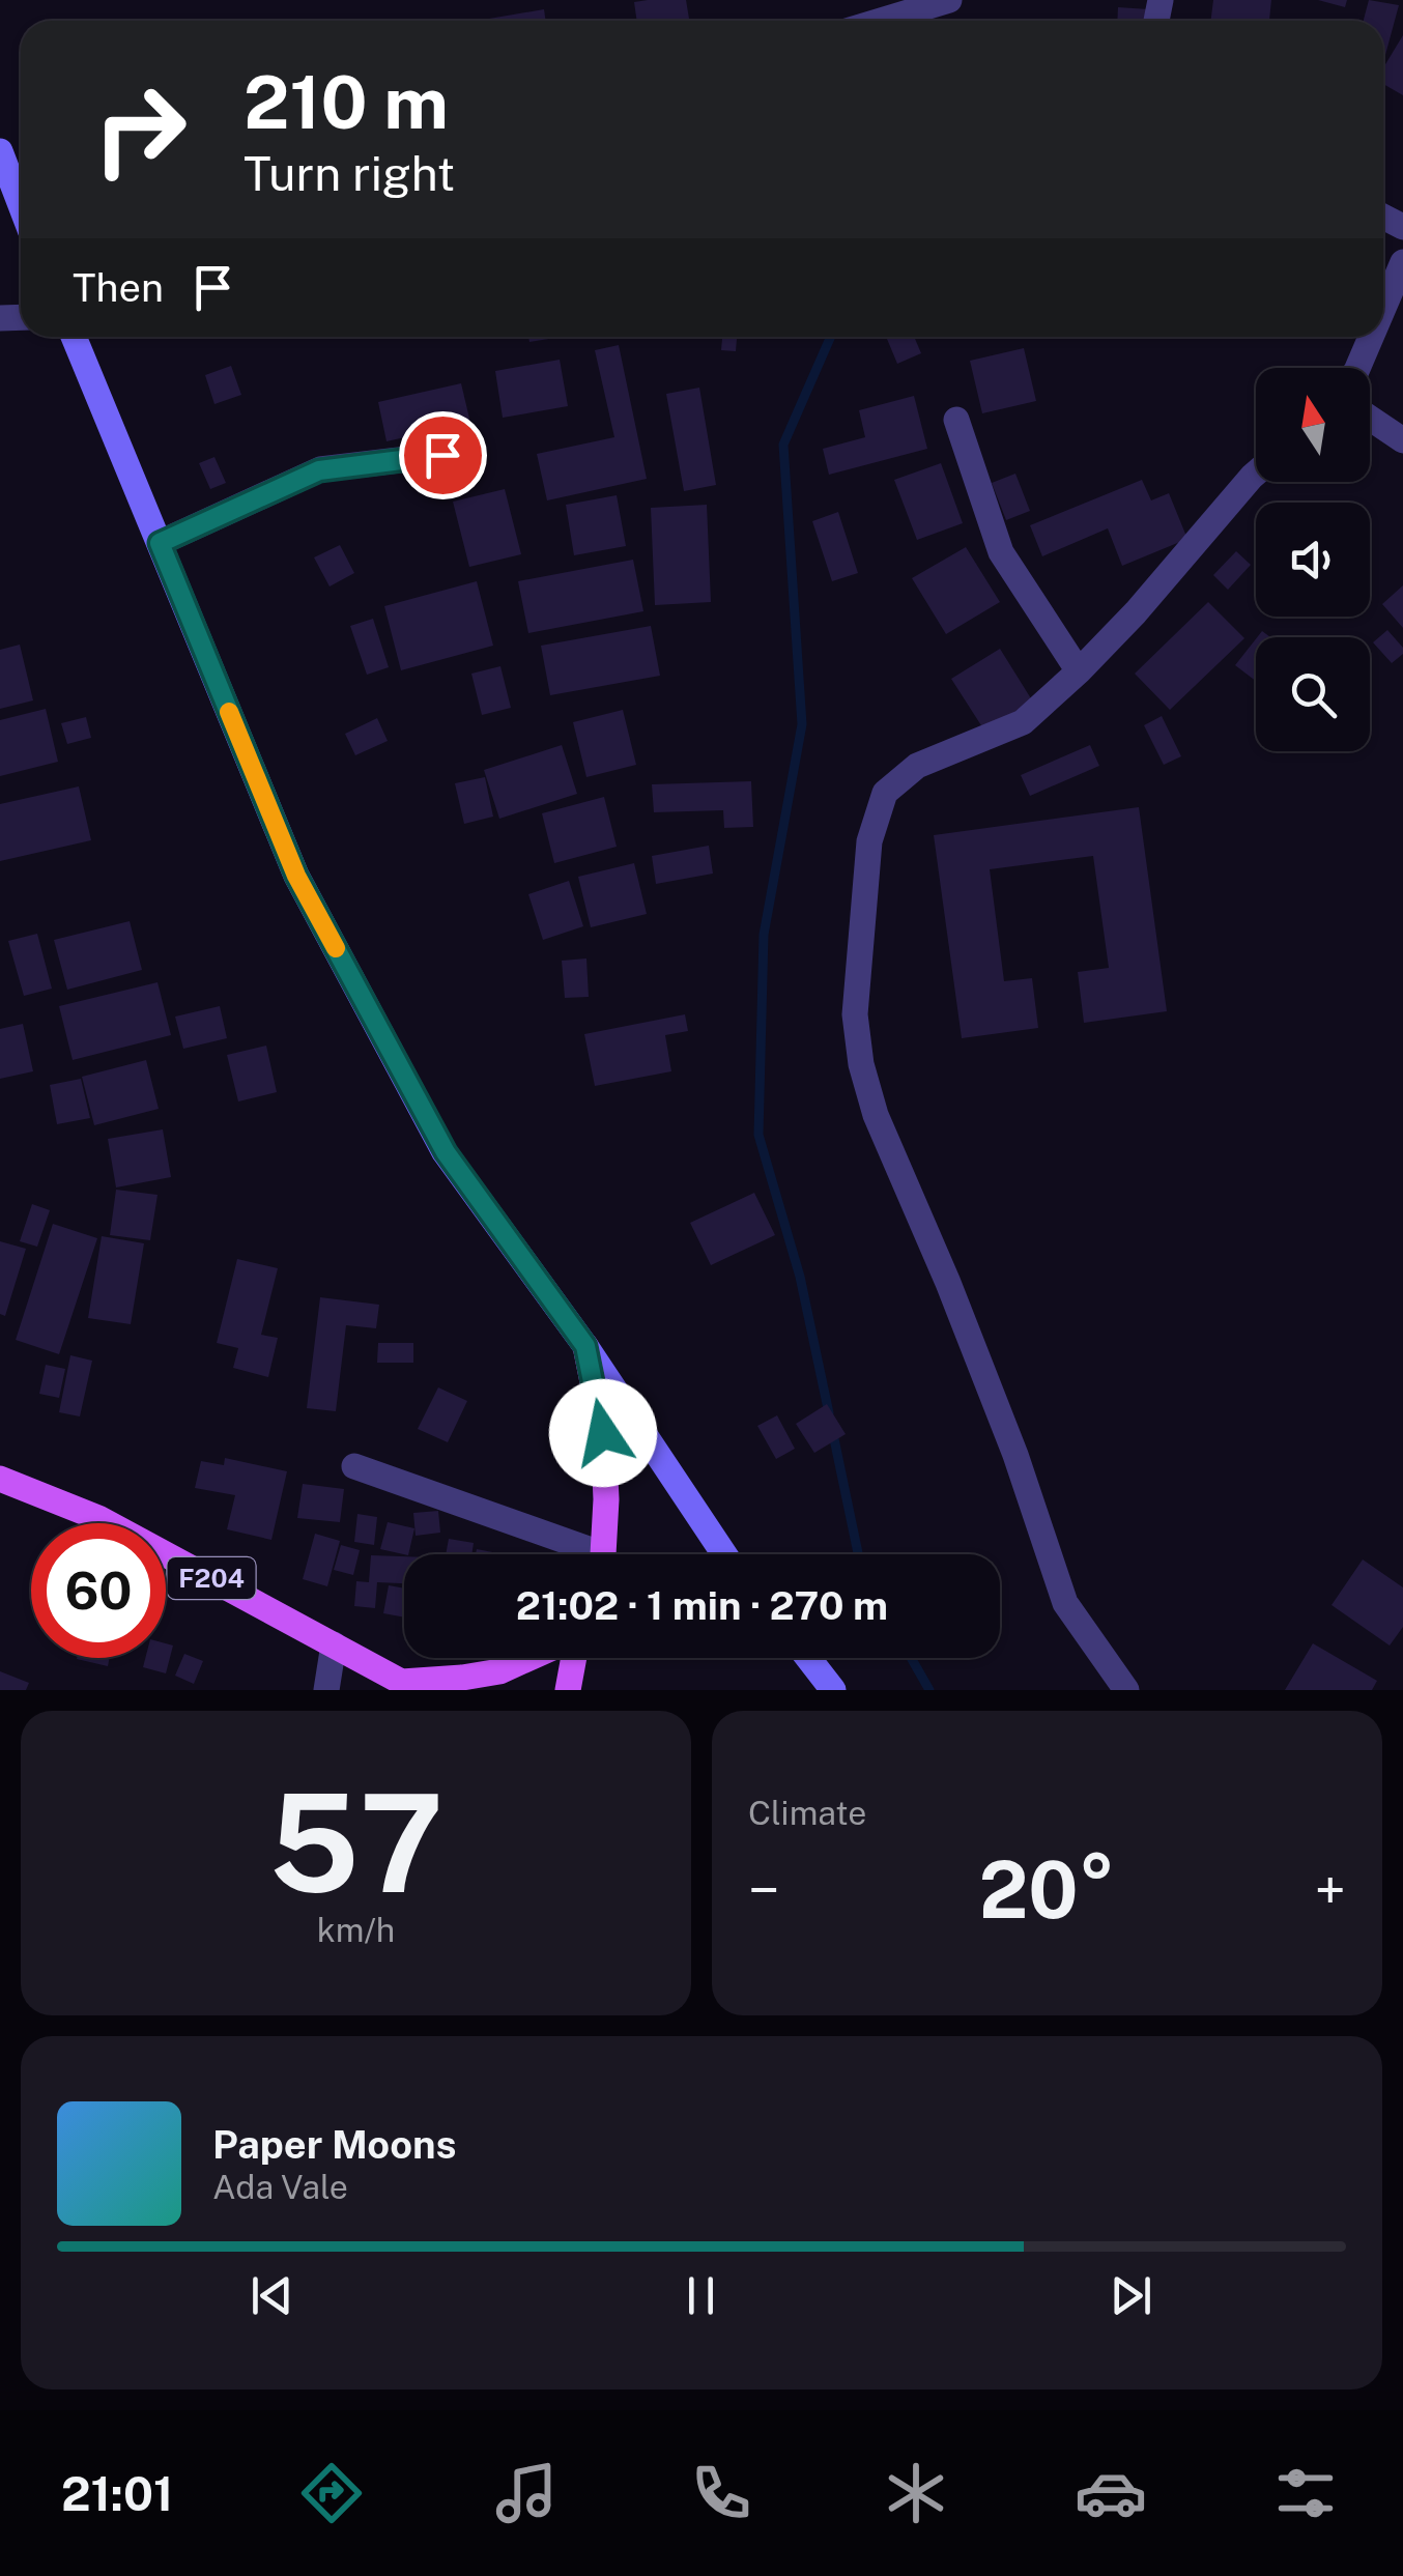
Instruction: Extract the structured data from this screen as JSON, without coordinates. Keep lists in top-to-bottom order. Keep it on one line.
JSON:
{"streets":{"main road":["F204"]},"north":"top","page":{"turn":["210 m","Turn right"],"then":"Then","limit":"60","trip":"21:02 · 1 min · 270 m","tile":[["57","km/h"],"Climate"],"heat":["−","20°","+"],"song":["Paper Moons","Ada Vale"],"tabs":"21:01"}}
